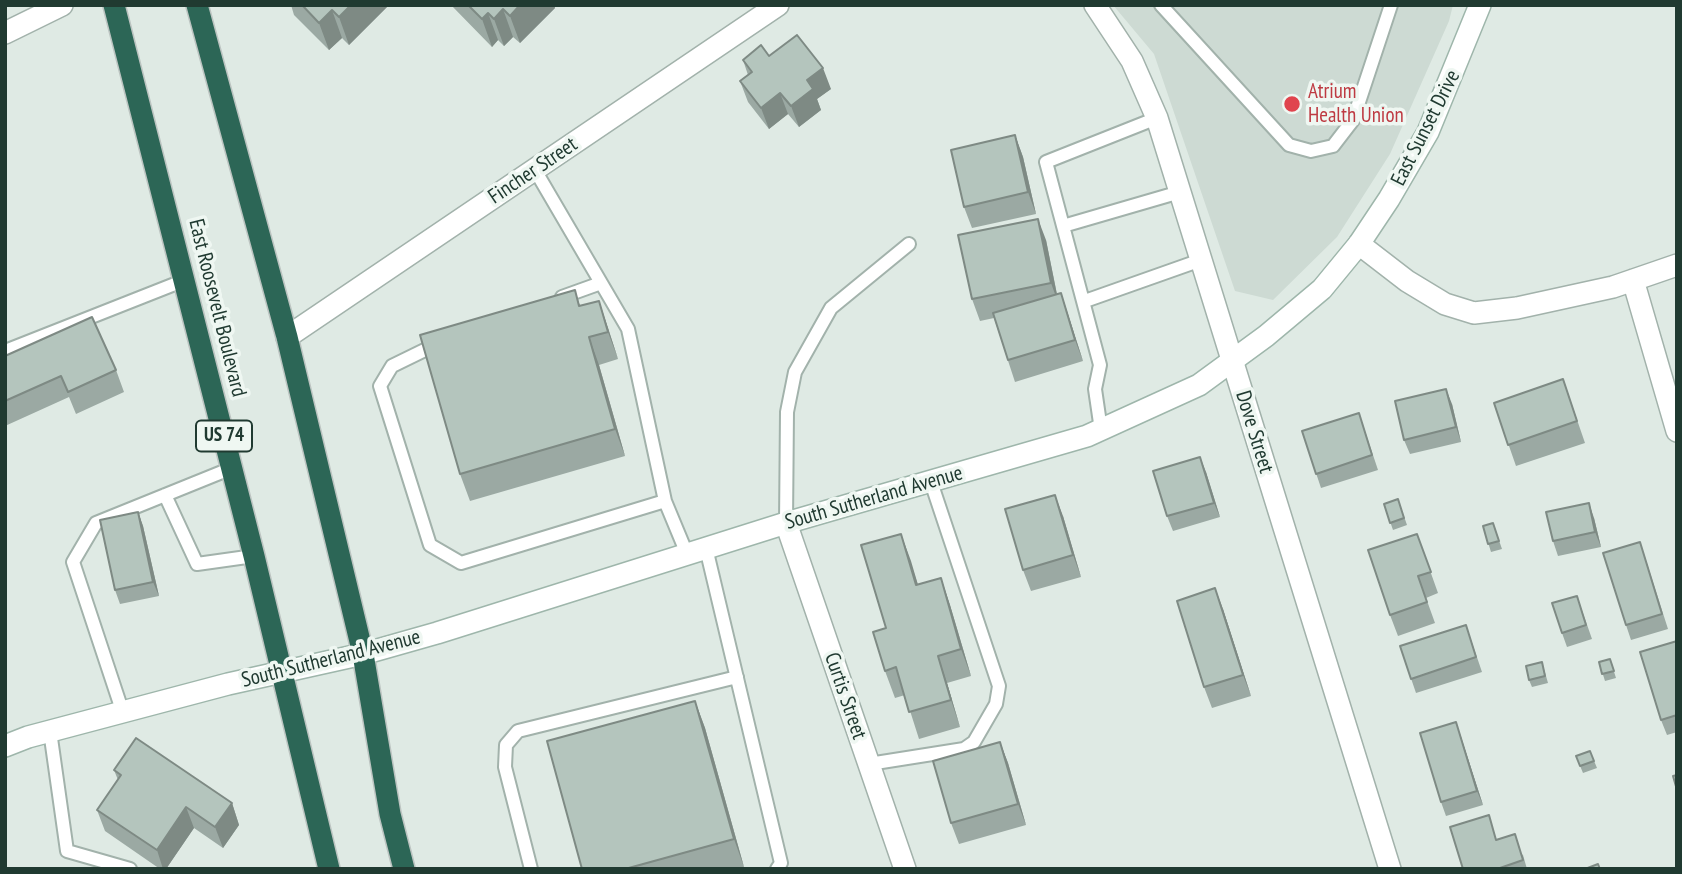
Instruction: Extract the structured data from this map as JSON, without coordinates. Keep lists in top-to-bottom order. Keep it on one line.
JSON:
{"streets":{"highway":["East Roosevelt Boulevard","US 74"],"street":["East Sunset Drive","Fincher Street","Dove Street","South Sutherland Avenue","Curtis Street"]},"crossings":[["East Sunset Drive","South Sutherland Avenue"],["East Roosevelt Boulevard","South Sutherland Avenue"],["Dove Street","South Sutherland Avenue"],["South Sutherland Avenue","Curtis Street"]],"places":["Atrium Health Union"]}
